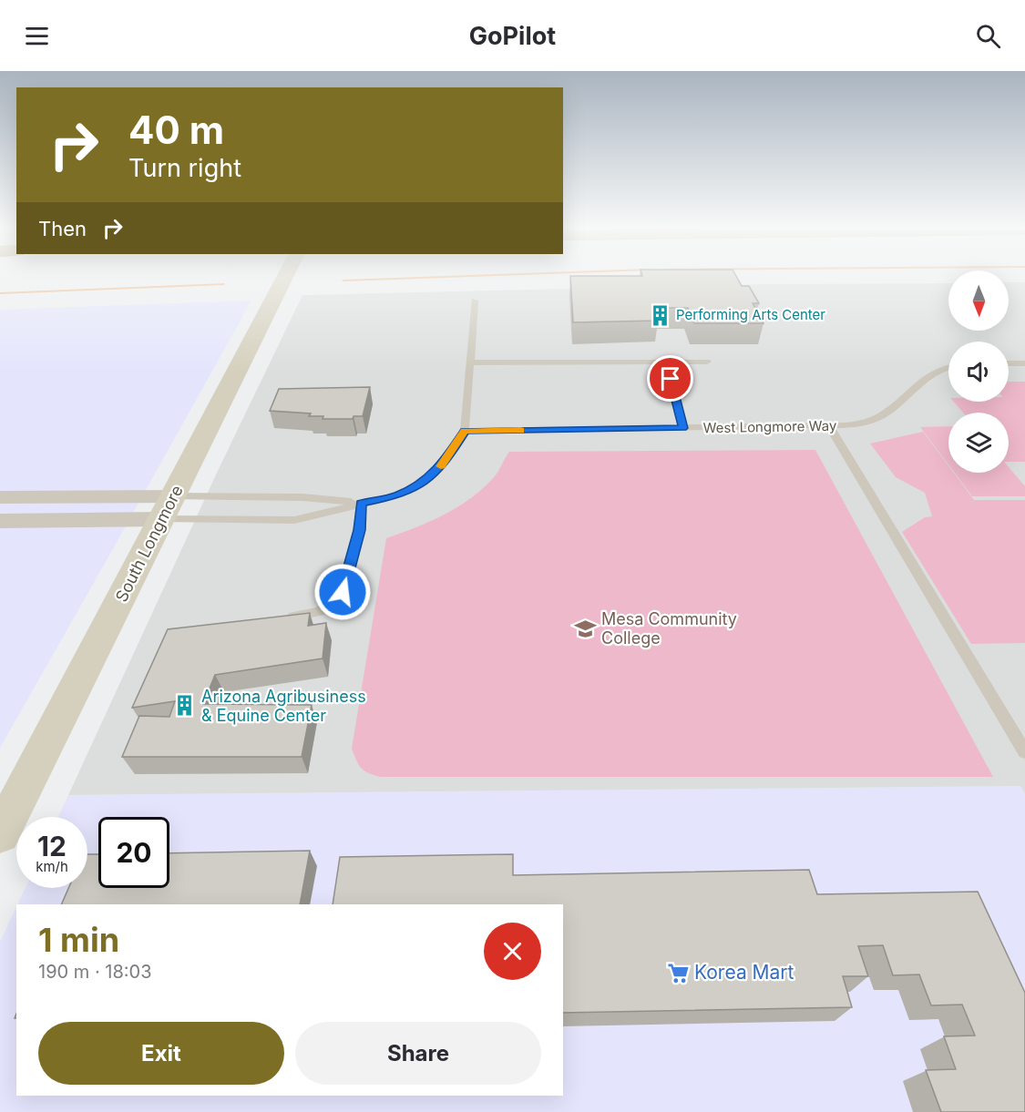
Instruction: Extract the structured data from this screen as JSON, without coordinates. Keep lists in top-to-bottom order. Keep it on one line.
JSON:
{"streets":{"street":["South Longmore"],"lane":["West Longmore Way"]},"places":{"building":["Performing Arts Center","Arizona Agribusiness & Equine Center"],"school or university":["Mesa Community College"],"supermarket":["Korea Mart"]},"north":"bottom","page":{"header":"GoPilot","turn":["40 m","Turn right"],"then":"Then","speed":"12 km/h","limit":"20","heading":["1 min","190 m · 18:03"],"buttons":["Exit","Share"]}}
